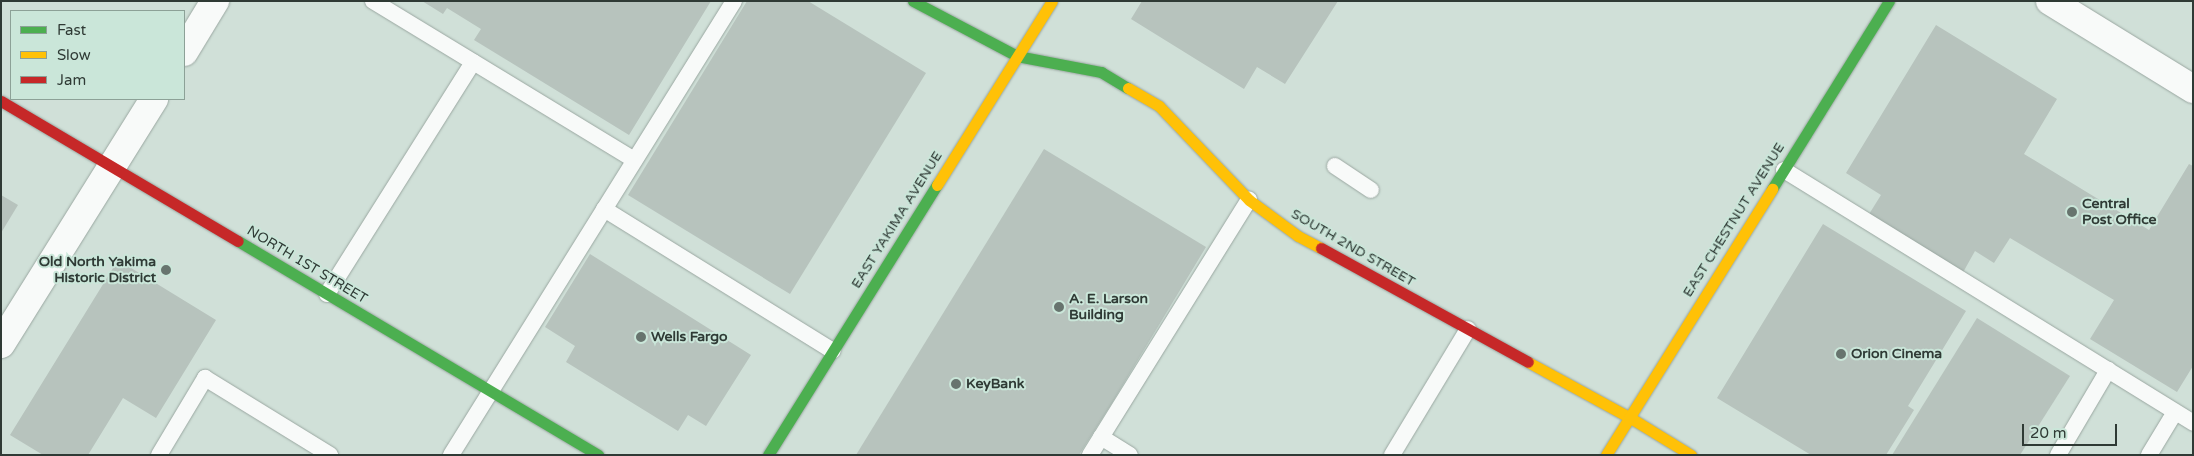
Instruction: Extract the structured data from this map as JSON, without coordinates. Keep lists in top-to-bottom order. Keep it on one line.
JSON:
{"streets":{"street":["EAST YAKIMA AVENUE","EAST CHESTNUT AVENUE","SOUTH 2ND STREET","NORTH 1ST STREET"]},"crossings":[["EAST YAKIMA AVENUE","SOUTH 2ND STREET"],["EAST CHESTNUT AVENUE","SOUTH 2ND STREET"]],"places":["Central Post Office","Old North Yakima Historic District","A. E. Larson Building","Wells Fargo","Orion Cinema","KeyBank"],"legend":["Fast","Slow","Jam"],"scale_bar":"20 m"}
